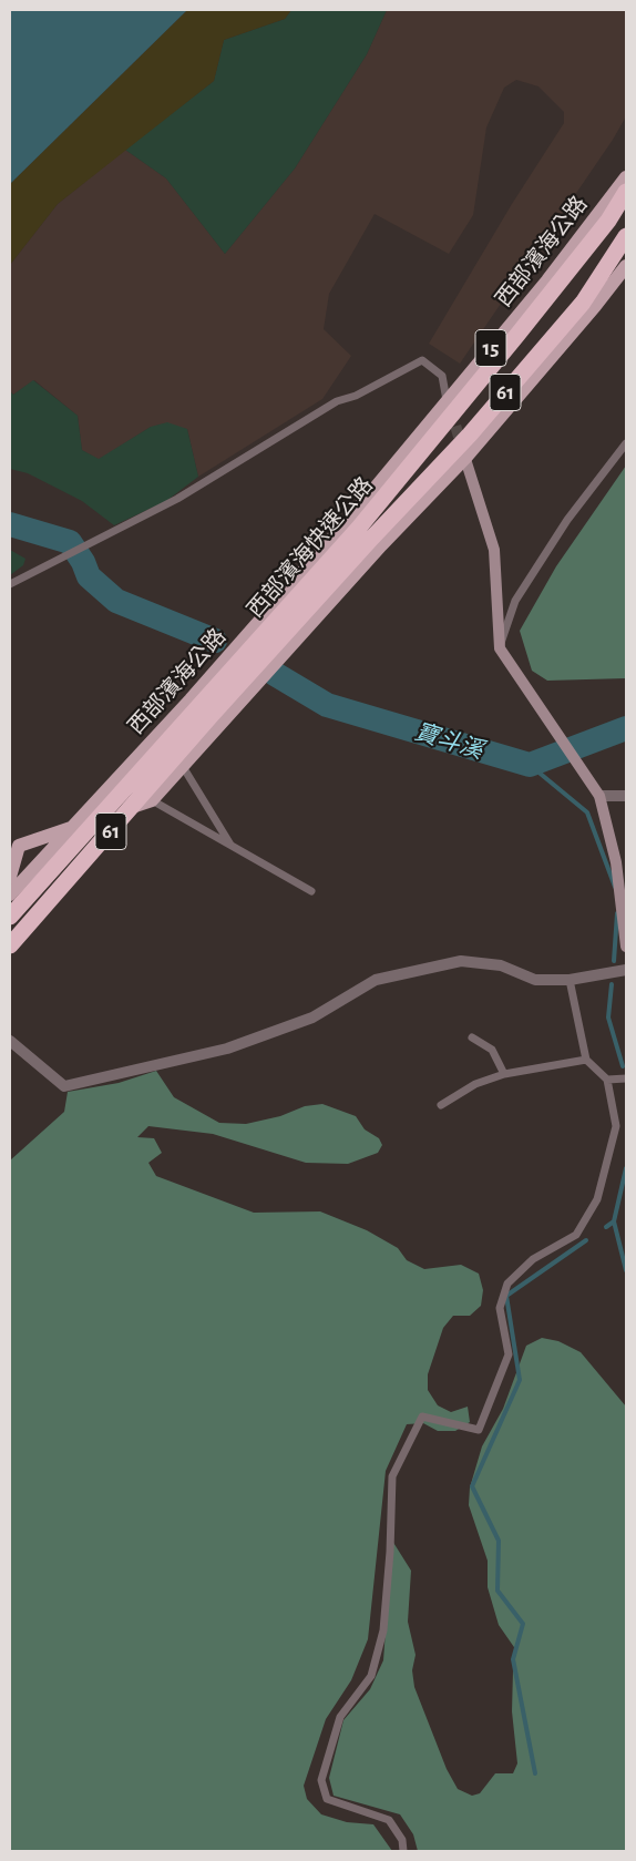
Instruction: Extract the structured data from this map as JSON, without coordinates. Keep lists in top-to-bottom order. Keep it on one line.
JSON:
{"streets":{"highway":["61","西部濱海快速公路"],"main road":["西部濱海公路","15"]},"water":["寶斗溪"]}
